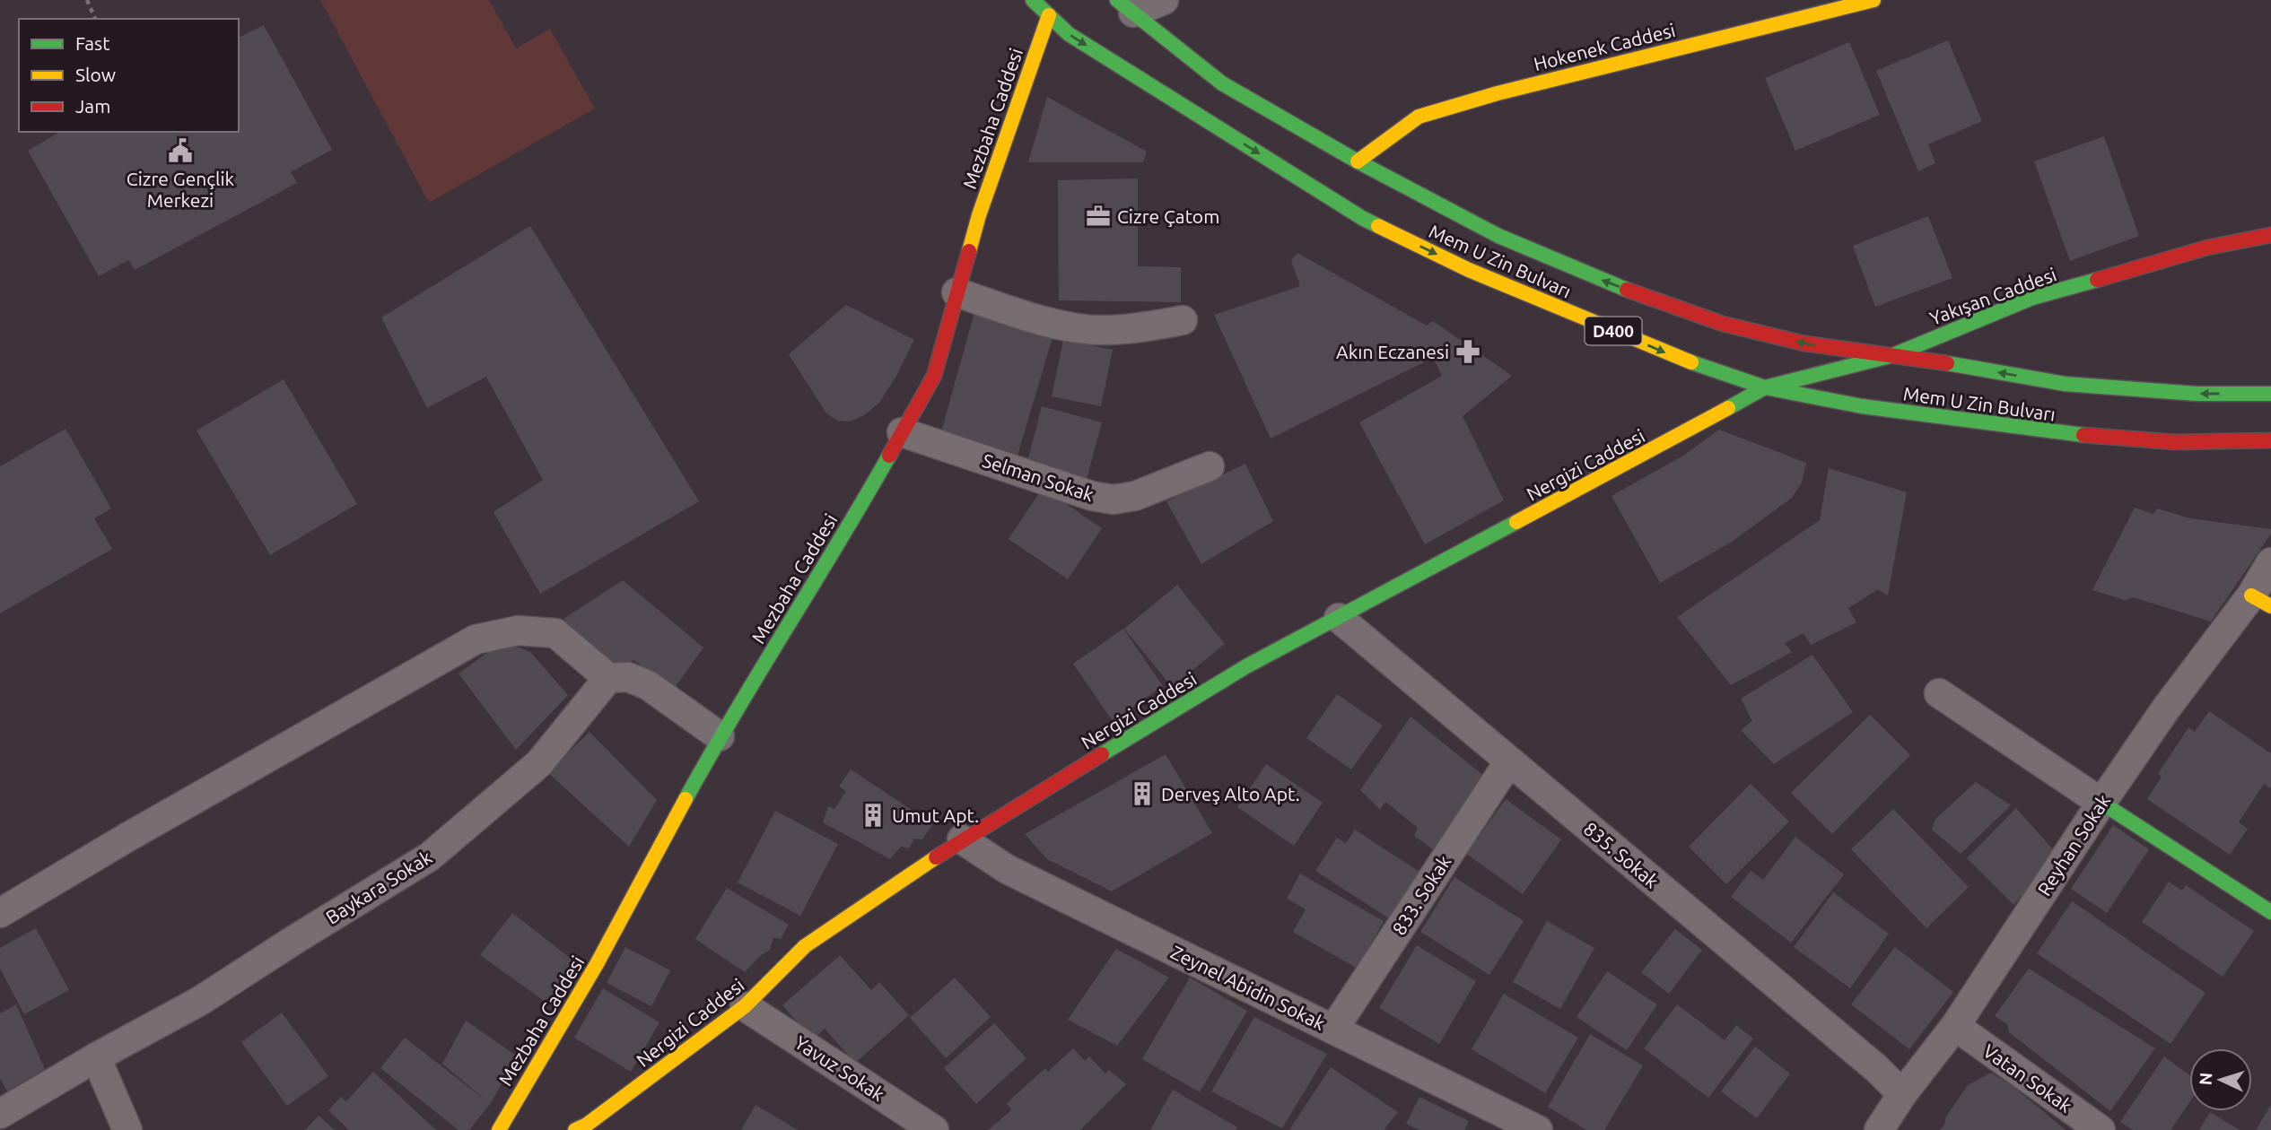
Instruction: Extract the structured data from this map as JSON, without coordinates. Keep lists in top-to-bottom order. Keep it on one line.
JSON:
{"streets":{"street":["Hokenek Caddesi","Mezbaha Caddesi","Mem U Zin Bulvarı","Yakışan Caddesi","D400","Nergizi Caddesi","Selman Sokak","Reyhan Sokak","835. Sokak","Baykara Sokak","833. Sokak","Zeynel Abidin Sokak","Yavuz Sokak","Vatan Sokak"]},"crossings":[["Hokenek Caddesi","Mem U Zin Bulvarı"],["Mezbaha Caddesi","Mem U Zin Bulvarı"],["Mezbaha Caddesi","Selman Sokak"],["Mem U Zin Bulvarı","Yakışan Caddesi"],["Mem U Zin Bulvarı","Nergizi Caddesi"],["Yakışan Caddesi","Nergizi Caddesi"],["Nergizi Caddesi","835. Sokak"],["Nergizi Caddesi","Zeynel Abidin Sokak"],["Nergizi Caddesi","Yavuz Sokak"],["Reyhan Sokak","835. Sokak"],["Reyhan Sokak","Vatan Sokak"],["835. Sokak","833. Sokak"],["833. Sokak","Zeynel Abidin Sokak"]],"places":{"public building":["Cizre Gençlik Merkezi"],"office":["Cizre Çatom"],"pharmacy":["Akın Eczanesi"],"building":["Derveş Alto Apt.","Umut Apt."]},"legend":["Fast","Slow","Jam"],"north":"left"}
